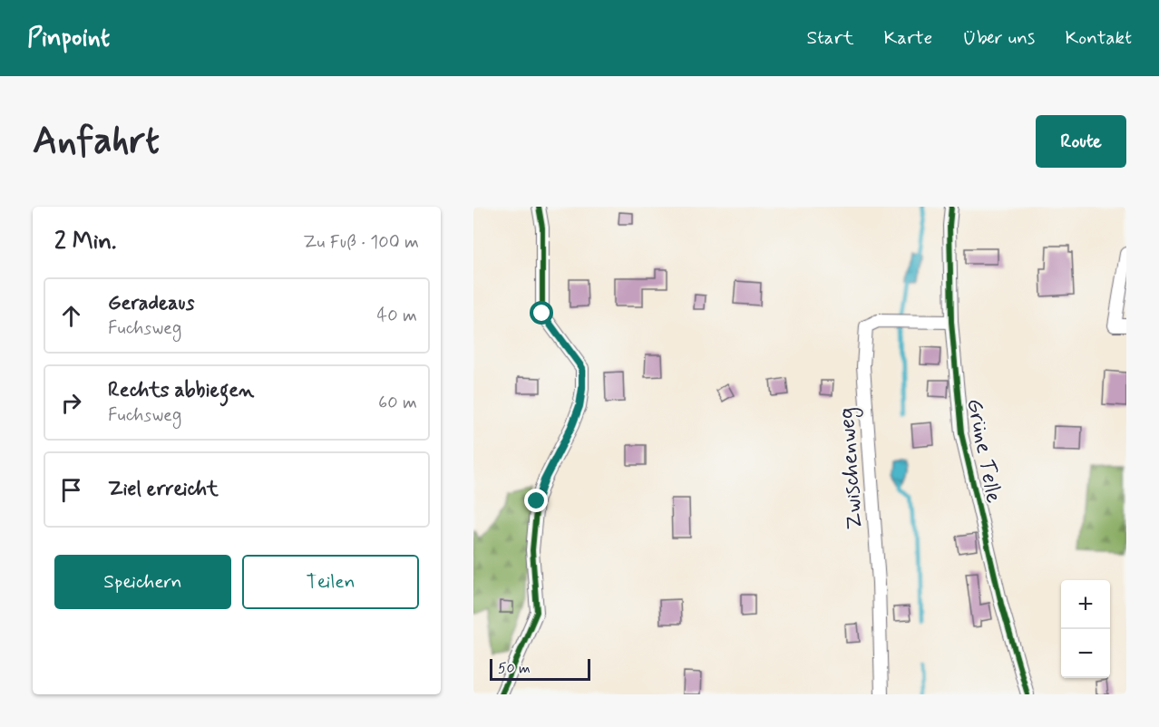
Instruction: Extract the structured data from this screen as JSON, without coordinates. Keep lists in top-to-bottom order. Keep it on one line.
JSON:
{"streets":{"street":["Grüne Telle","Zwischenweg"]},"crossings":[["Grüne Telle","Zwischenweg"]],"scale_bar":"50 m","page":{"header":"Pinpoint","nav":["Start","Karte","Über uns","Kontakt"],"buttons":["Route",["Speichern","Teilen"]],"title":"Anfahrt","heading":["2 Min.","Zu Fuß · 100 m"],"list":[["Geradeaus","Fuchsweg","40 m"],["Rechts abbiegen","Fuchsweg","60 m"],"Ziel erreicht"],"map_buttons":["+","−"],"scale":"50 m"}}
